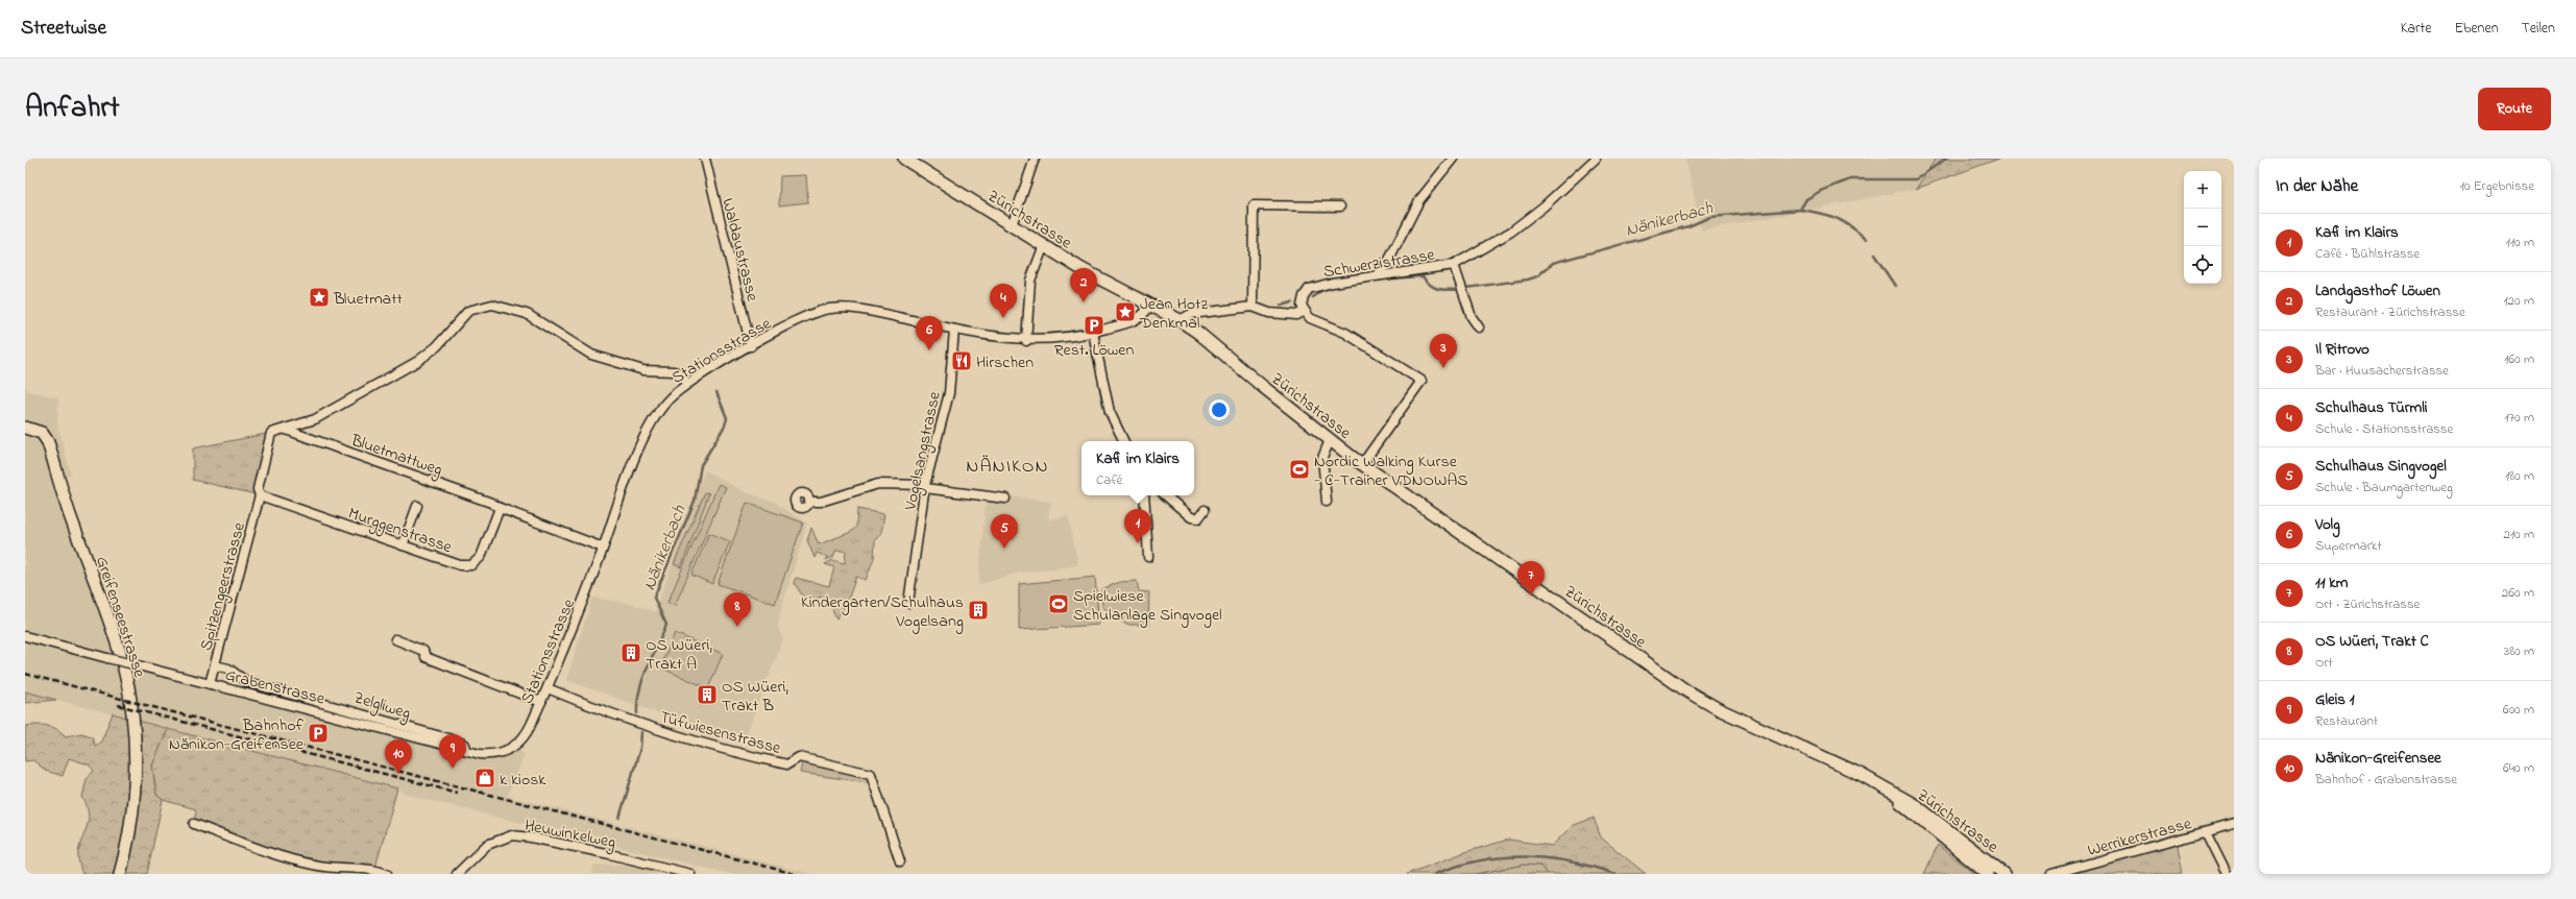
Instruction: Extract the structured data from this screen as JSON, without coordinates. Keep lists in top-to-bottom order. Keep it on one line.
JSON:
{"streets":{"main road":["Zürichstrasse","Greifenseestrasse"],"street":["Waldaustrasse","Schwerzistrasse","Stationsstrasse","Vogelsangstrasse","Bluetmattweg","Murggenstrasse","Spitzengeerstrasse","Grabenstrasse","Zelgliweg","Tüfwiesenstrasse","Heuwinkelweg","Werrikerstrasse"]},"crossings":[["Zürichstrasse","Stationsstrasse"],["Waldaustrasse","Stationsstrasse"],["Stationsstrasse","Vogelsangstrasse"],["Stationsstrasse","Bluetmattweg"],["Stationsstrasse","Grabenstrasse"],["Stationsstrasse","Tüfwiesenstrasse"],["Bluetmattweg","Murggenstrasse"],["Bluetmattweg","Spitzengeerstrasse"],["Murggenstrasse","Spitzengeerstrasse"],["Spitzengeerstrasse","Grabenstrasse"],["Spitzengeerstrasse","Zelgliweg"],["Grabenstrasse","Zelgliweg"]],"districts":["NÄNIKON"],"water":["Nänikerbach"],"places":{"place":["Bluetmatt","Jean Hotz Denkmal"],"parking":["Rest. Löwen","Bahnhof Nänikon-Greifensee"],"restaurant":["Hirschen"],"sports":["Nordic Walking Kurse - C-Trainer VDNOWAS","Spielwiese Schulanlage Singvogel"],"building":["Kindergarten/Schulhaus Vogelsang","OS Wüeri, Trakt A","OS Wüeri, Trakt B"],"shop":["k kiosk"]},"page":{"header":"Streetwise","nav":["Karte","Ebenen","Teilen"],"title":"Anfahrt","buttons":"Route","heading":["In der Nähe","10 Ergebnisse"],"map_buttons":["+","−"],"list":[{"mark":"1","name":"Kafi im Klairs","note":"Café · Bühlstrasse","value":"110 m"},{"mark":"2","name":"Landgasthof Löwen","note":"Restaurant · Zürichstrasse","value":"120 m"},{"mark":"3","name":"Il Ritrovo","note":"Bar · Huusacherstrasse","value":"160 m"},{"mark":"4","name":"Schulhaus Türmli","note":"Schule · Stationsstrasse","value":"170 m"},{"mark":"5","name":"Schulhaus Singvogel","note":"Schule · Baumgartenweg","value":"180 m"},{"mark":"6","name":"Volg","note":"Supermarkt","value":"210 m"},{"mark":"7","name":"11 km","note":"Ort · Zürichstrasse","value":"260 m"},{"mark":"8","name":"OS Wüeri, Trakt C","note":"Ort","value":"380 m"},{"mark":"9","name":"Gleis 1","note":"Restaurant","value":"600 m"},{"mark":"10","name":"Nänikon-Greifensee","note":"Bahnhof · Grabenstrasse","value":"640 m"}],"pins":["2","4","6","3","1","5","7","8","9","10"],"popup":["Kafi im Klairs","Café"]}}
